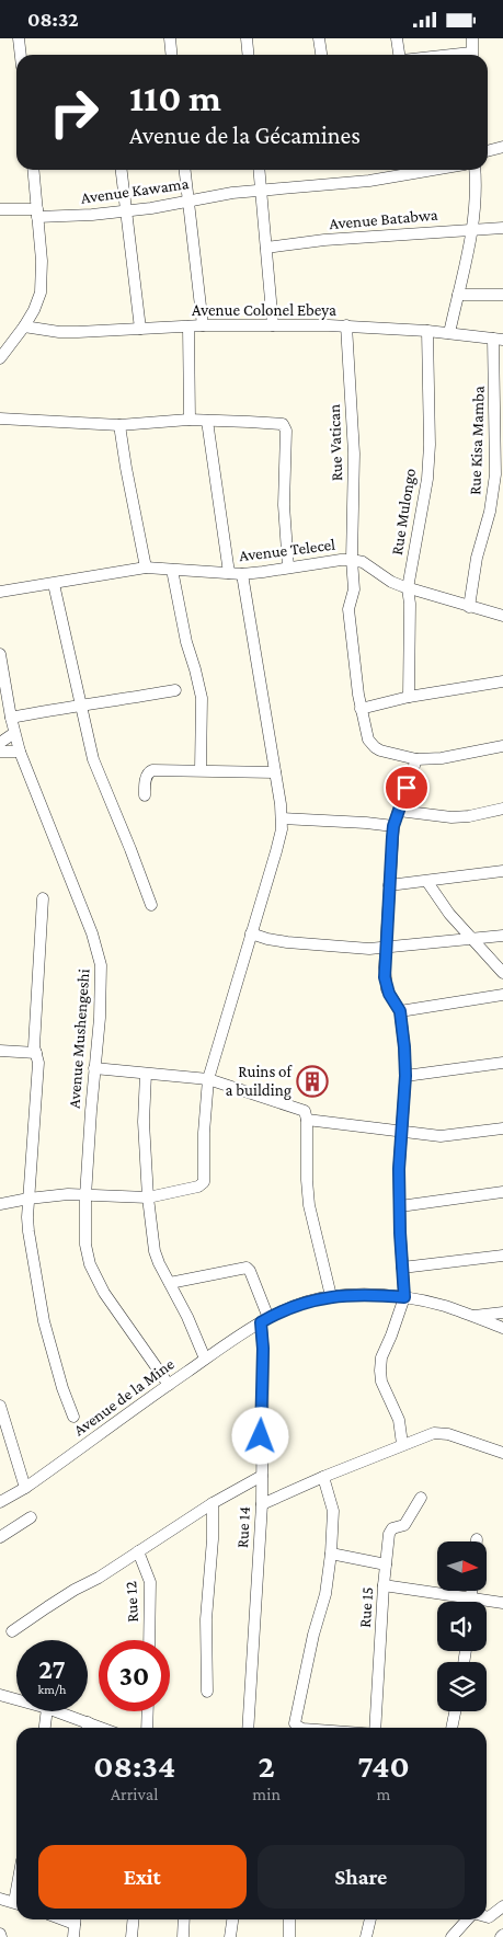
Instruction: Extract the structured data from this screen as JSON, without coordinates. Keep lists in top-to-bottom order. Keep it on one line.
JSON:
{"streets":{"street":["Avenue Kawama","Avenue Batabwa","Avenue Colonel Ebeya","Rue Kisa Mamba","Rue Vatican","Rue Mulongo","Avenue Telecel","Avenue Mushengeshi","Avenue de la Mine","Rue 14","Rue 12","Rue 15"]},"crossings":[["Avenue Colonel Ebeya","Rue Kisa Mamba"],["Avenue Colonel Ebeya","Rue Vatican"],["Avenue Colonel Ebeya","Rue Mulongo"],["Rue Kisa Mamba","Avenue Telecel"],["Rue Vatican","Avenue Telecel"],["Rue Mulongo","Avenue Telecel"],["Avenue Mushengeshi","Avenue de la Mine"],["Avenue de la Mine","Rue 14"]],"places":{"building":["Ruins of a building"]},"north":"right","page":{"status":"08:32","turn":["110 m","Avenue de la Gécamines"],"speed":"27 km/h","limit":"30","eta":["08:34","Arrival","2","min","740","m"],"buttons":["Exit","Share"]}}
